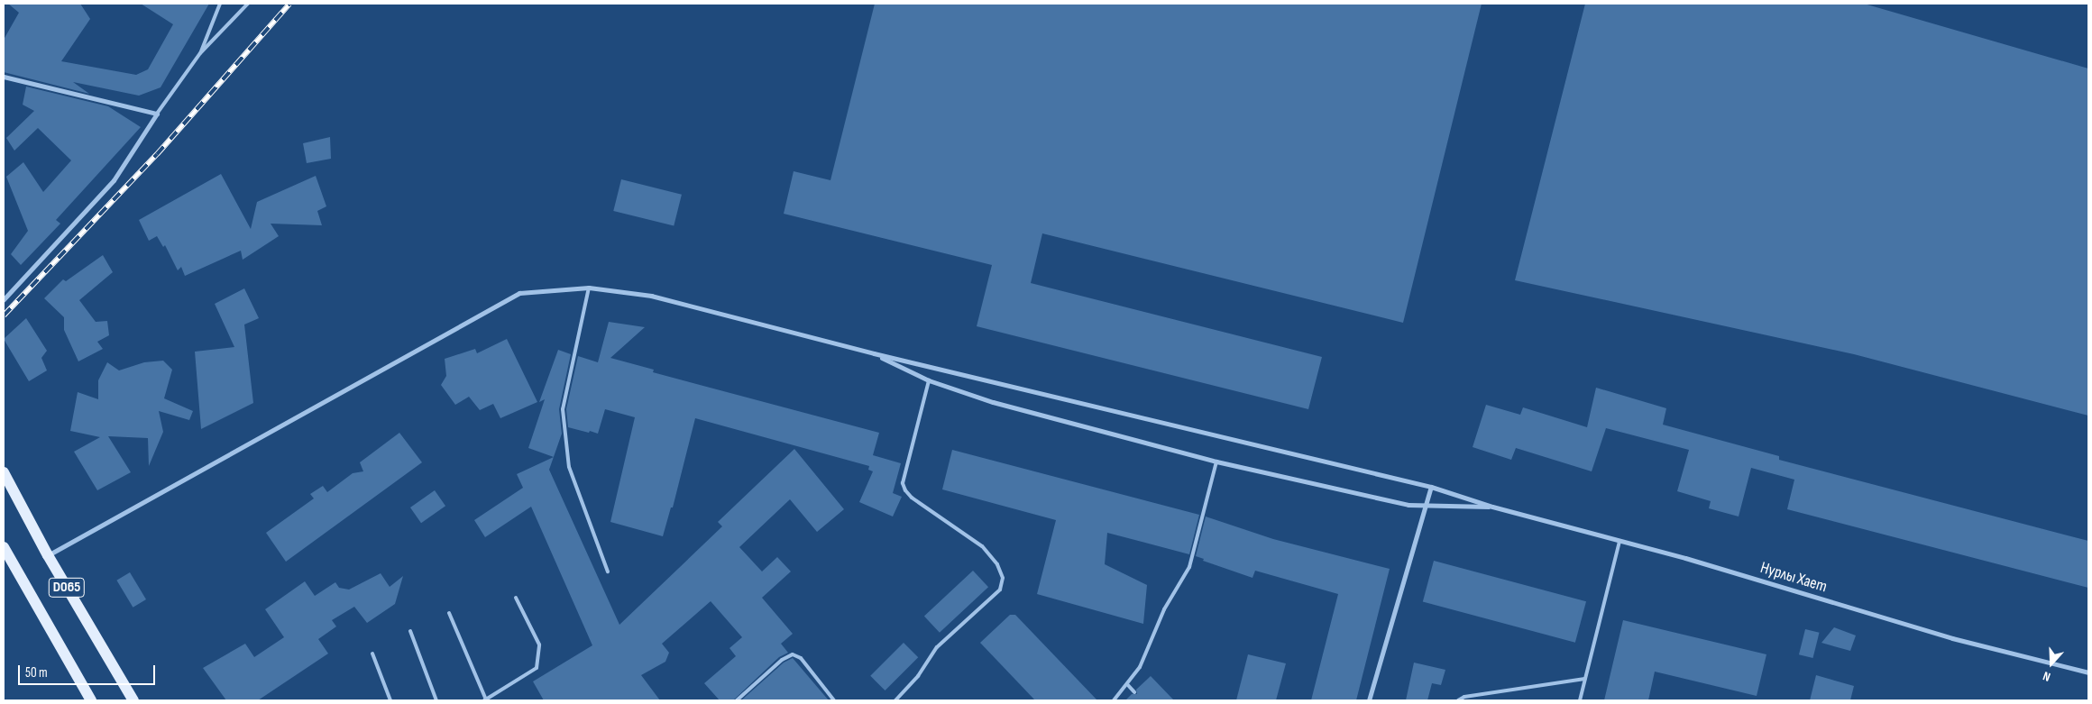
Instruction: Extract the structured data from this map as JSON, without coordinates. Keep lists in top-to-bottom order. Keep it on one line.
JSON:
{"streets":{"main road":["D065"],"street":["Нурлы Хает"]},"scale_bar":"50 m","north":"bottom"}
